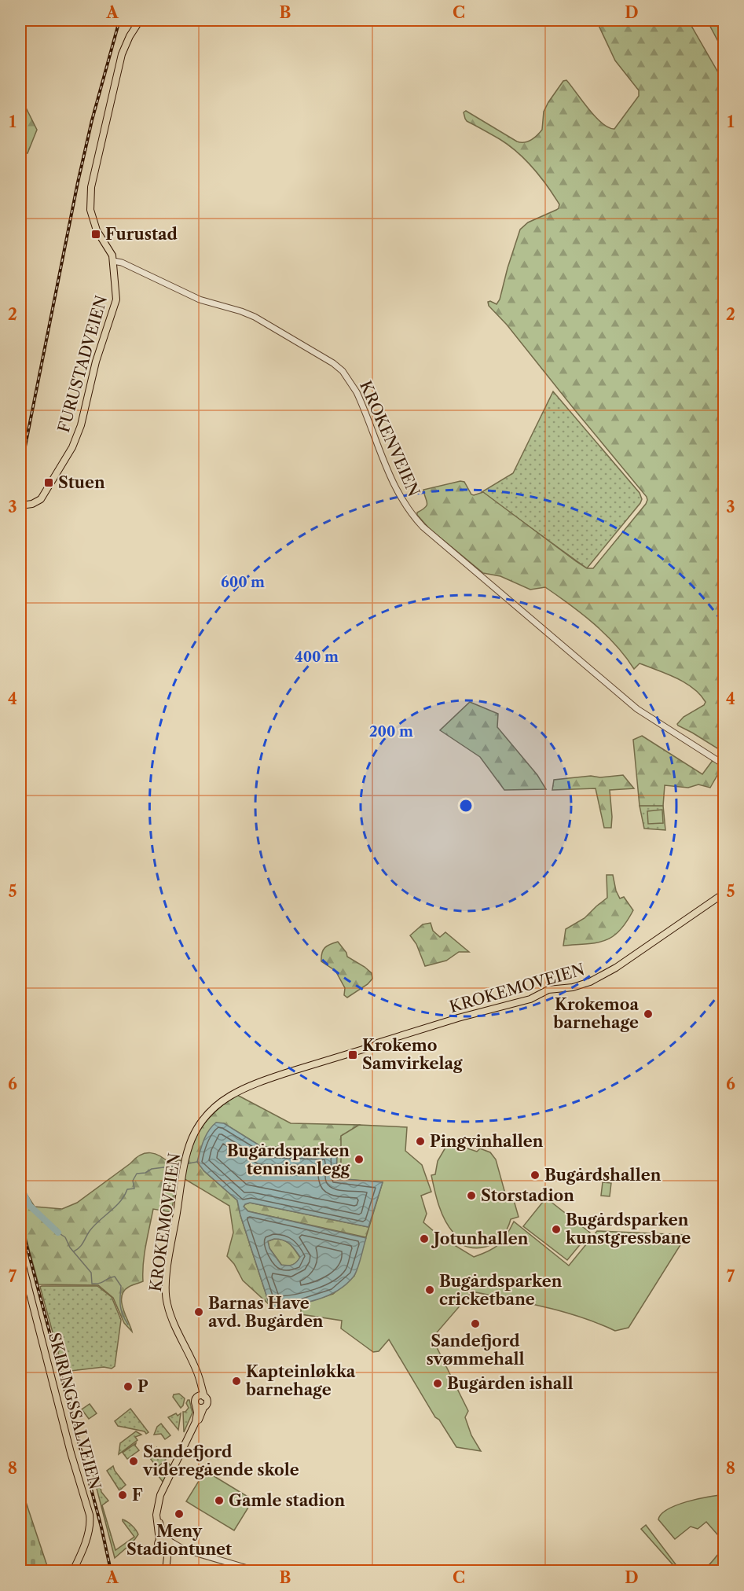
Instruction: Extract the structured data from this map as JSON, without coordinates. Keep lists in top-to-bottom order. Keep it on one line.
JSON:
{"streets":{"main road":["FURUSTADVEIEN","KROKEMOVEIEN","SKIRINGSSALVEIEN"],"street":["KROKENVEIEN"]},"crossings":[["FURUSTADVEIEN","KROKENVEIEN"]],"places":{"transit":["Furustad","Stuen","Krokemo Samvirkelag"],"other":["Krokemoa barnehage","Pingvinhallen","Bugårdsparken tennisanlegg","Bugårdshallen","Storstadion","Bugårdsparken kunstgressbane","Jotunhallen","Bugårdsparken cricketbane","Barnas Have avd. Bugården","Sandefjord svømmehall","Kapteinløkka barnehage","Bugården ishall","P","Sandefjord videregående skole","F","Gamle stadion","Meny Stadiontunet"]},"grid":{"columns":["A","B","C","D"],"rows":["1","2","3","4","5","6","7","8"]},"rings":["600 m","400 m","200 m"]}
